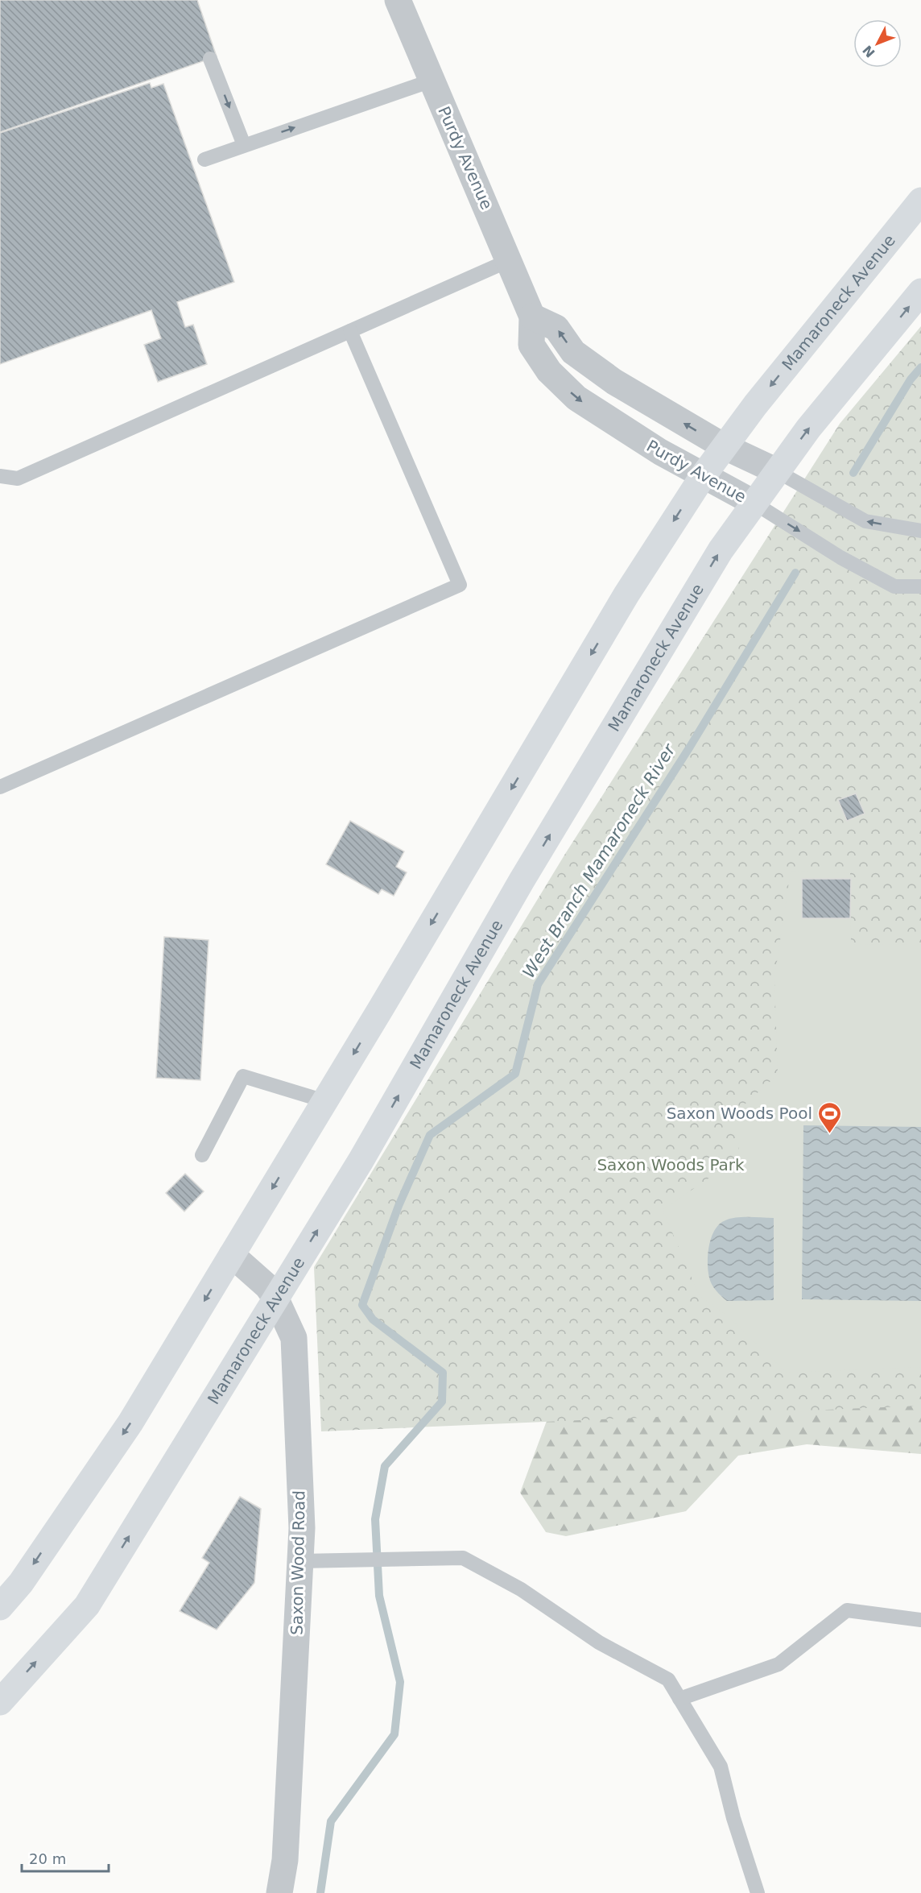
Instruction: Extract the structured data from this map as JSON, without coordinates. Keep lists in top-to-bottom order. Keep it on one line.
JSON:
{"streets":{"main road":["Mamaroneck Avenue"],"street":["Purdy Avenue","Saxon Wood Road"]},"crossings":[["Purdy Avenue","Mamaroneck Avenue"],["Mamaroneck Avenue","Saxon Wood Road"]],"water":["West Branch Mamaroneck River"],"parks":["Saxon Woods Park"],"places":{"sports":["Saxon Woods Pool"]},"scale_bar":"20 m","north":"bottom left"}
